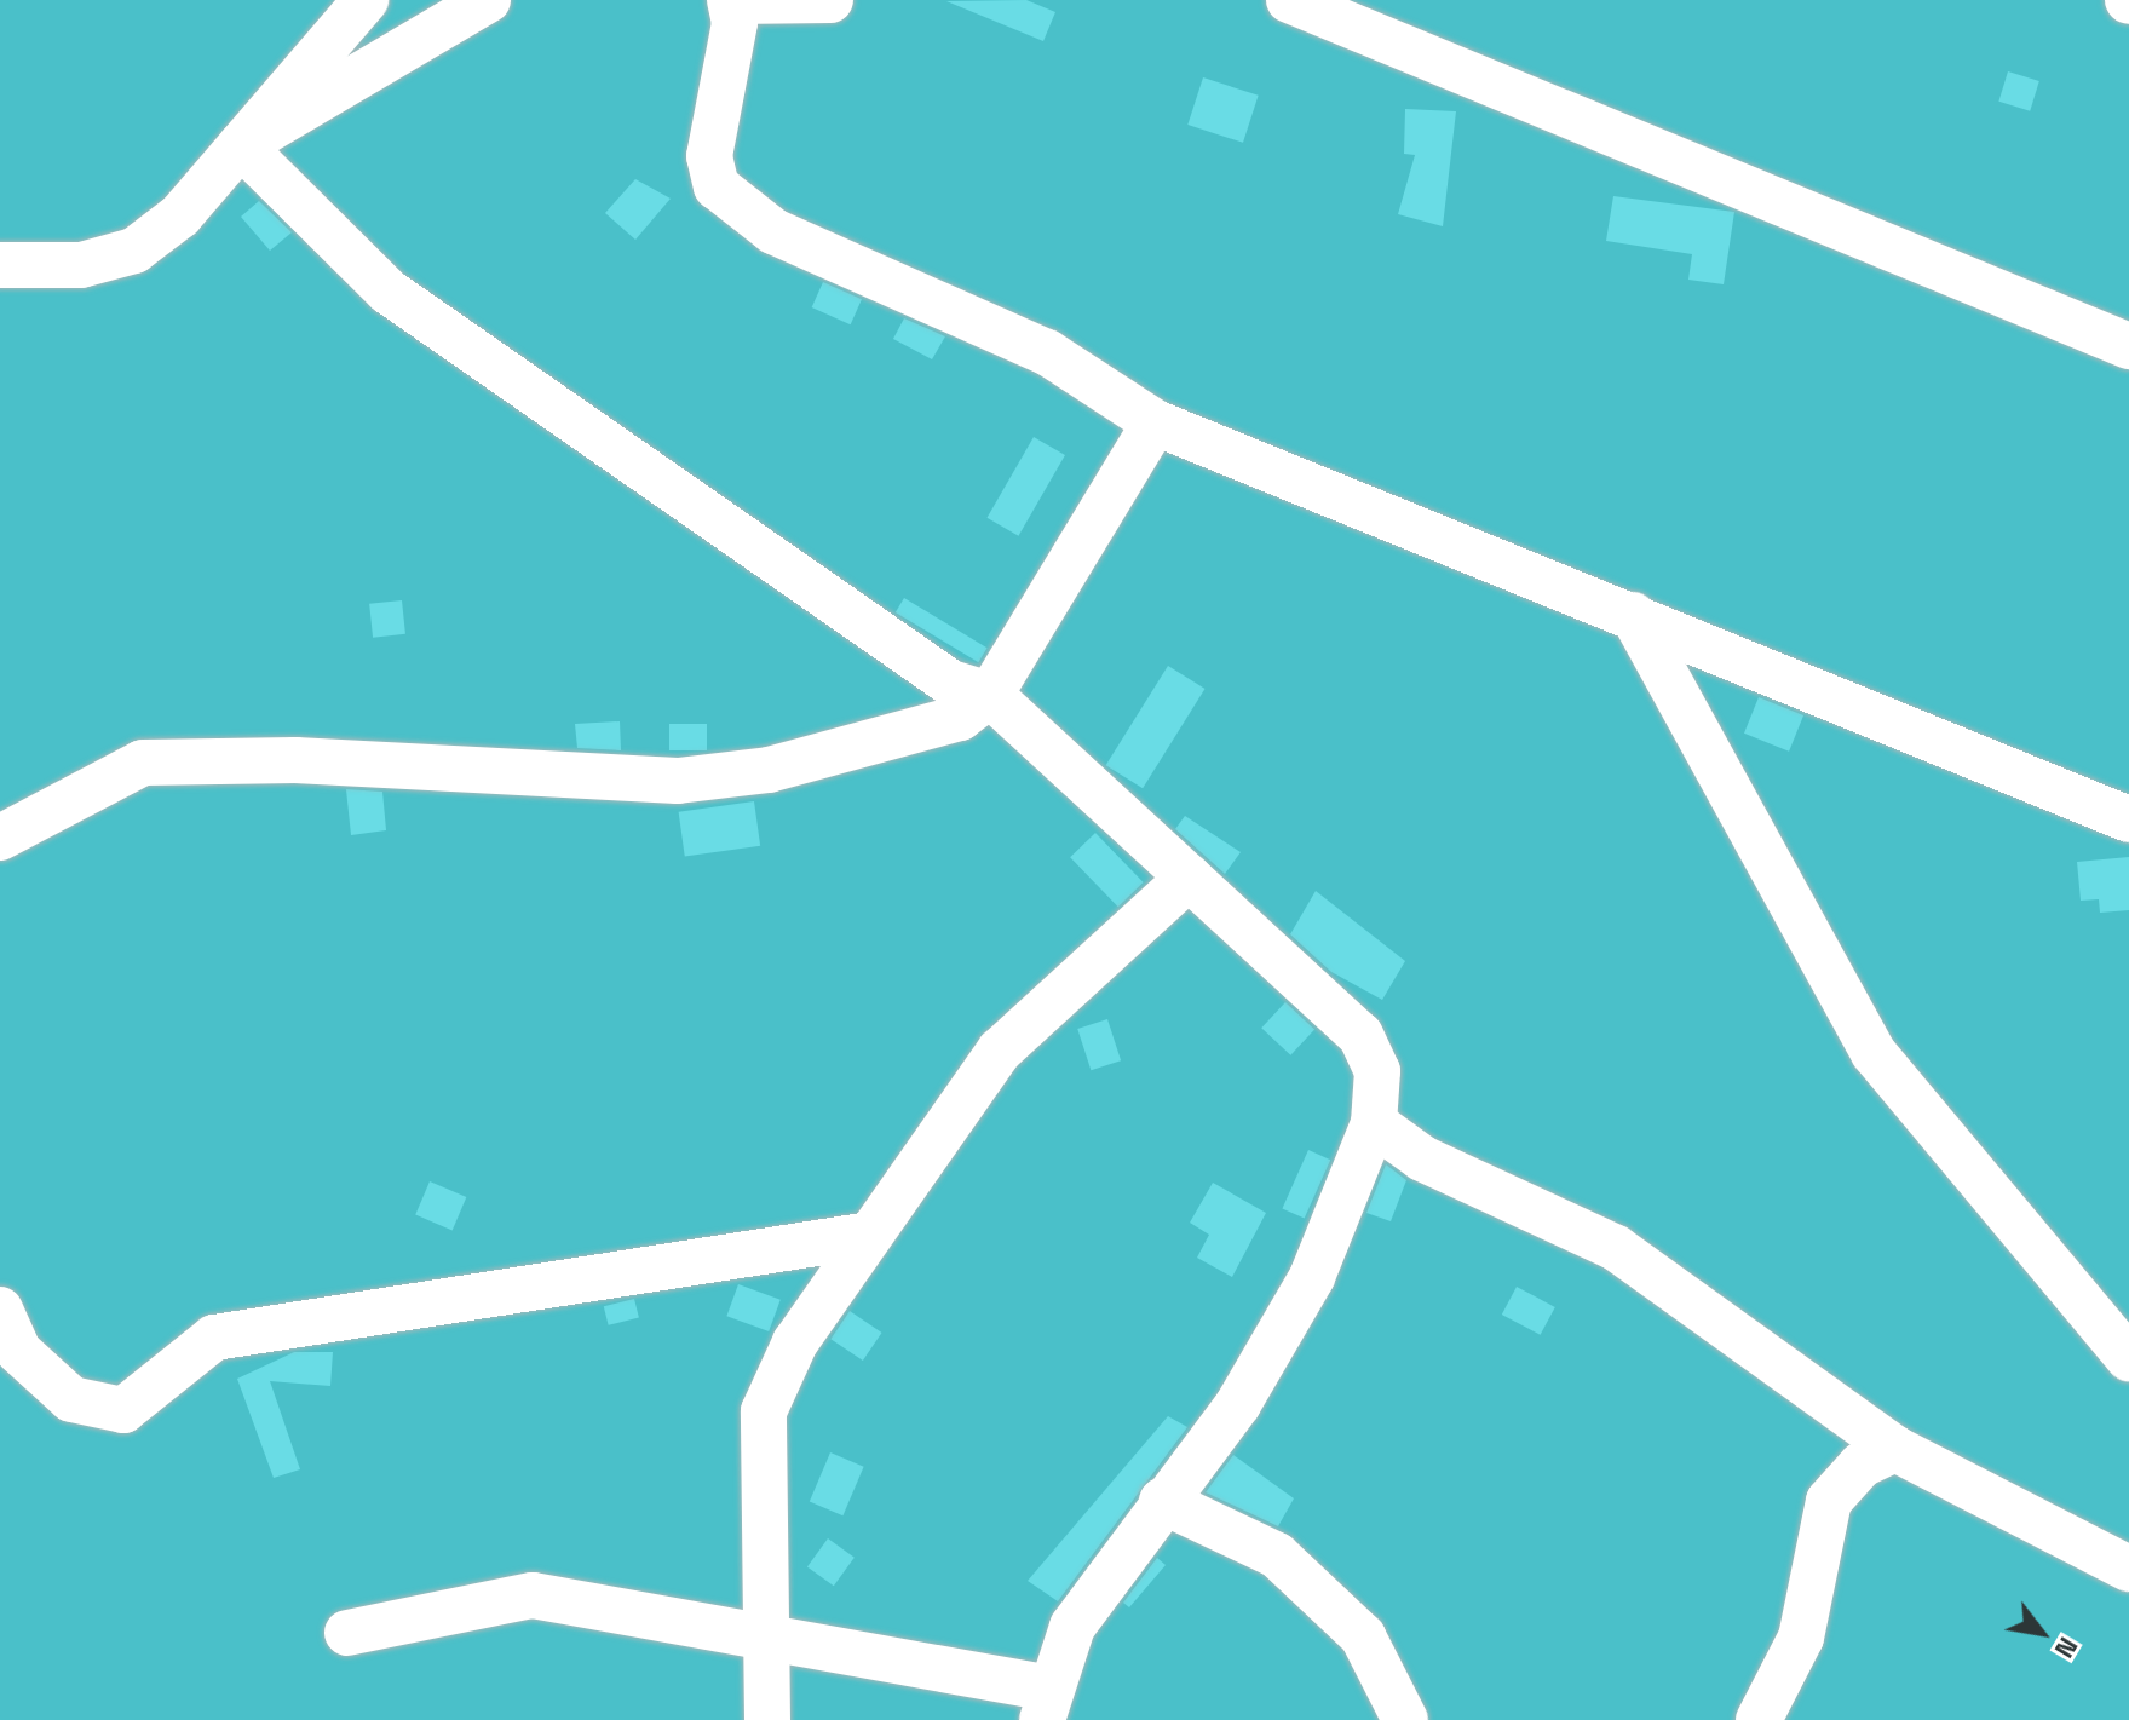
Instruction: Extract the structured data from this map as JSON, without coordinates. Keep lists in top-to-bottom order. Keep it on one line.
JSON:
{"north":"bottom right"}
